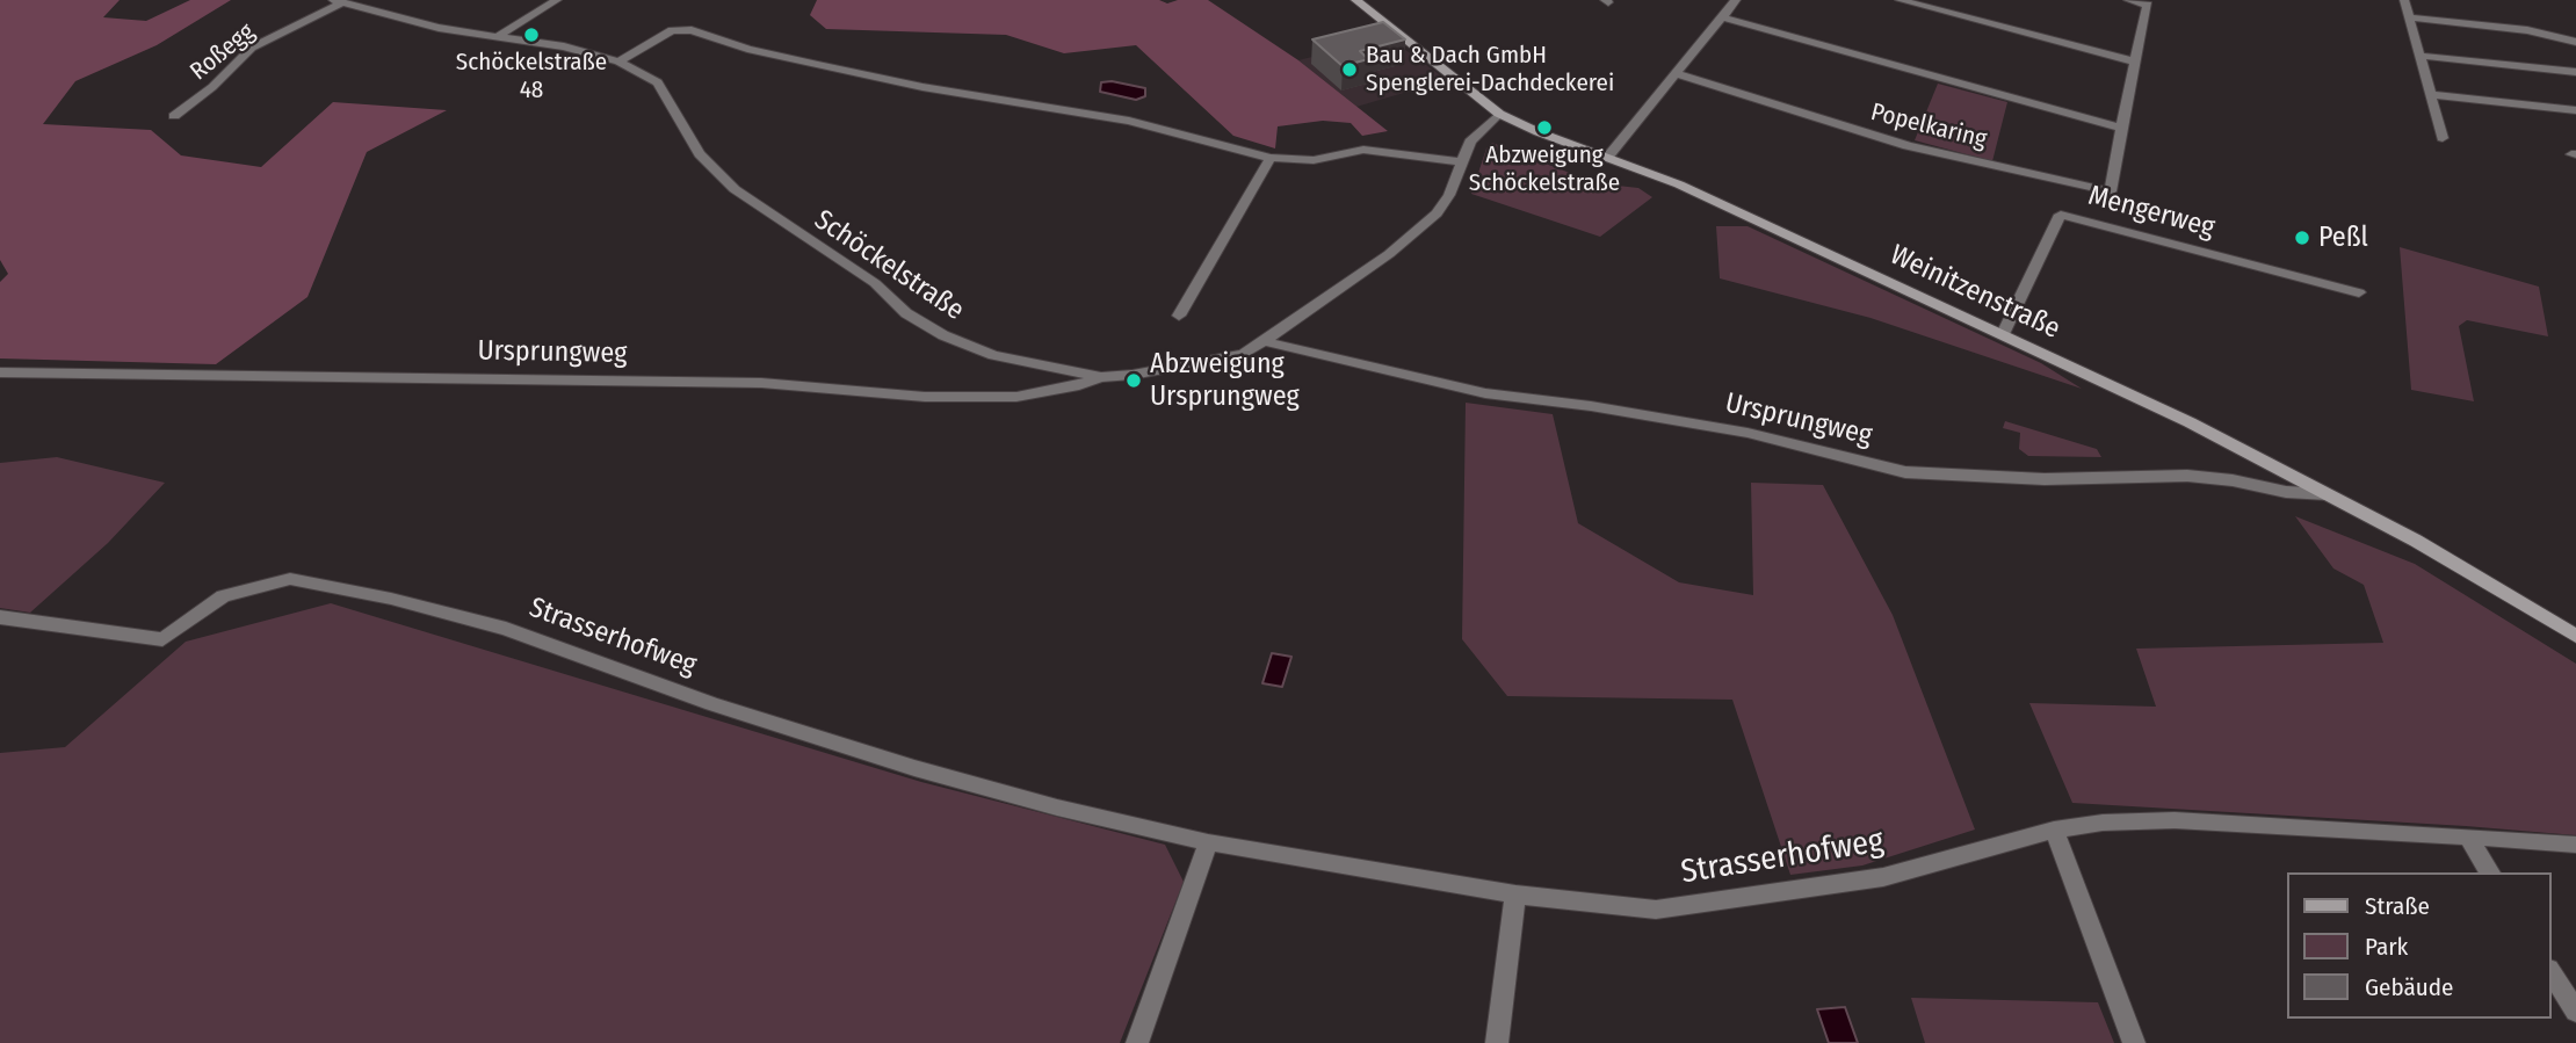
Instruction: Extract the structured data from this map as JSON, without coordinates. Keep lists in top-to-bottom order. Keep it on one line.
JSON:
{"streets":{"main road":["Weinitzenstraße"],"street":["Roßegg","Popelkaring","Mengerweg","Schöckelstraße","Ursprungweg","Strasserhofweg"]},"crossings":[["Roßegg","Schöckelstraße"],["Mengerweg","Weinitzenstraße"],["Schöckelstraße","Weinitzenstraße"],["Schöckelstraße","Ursprungweg"],["Weinitzenstraße","Ursprungweg"]],"places":["Schöckelstraße 48","Bau & Dach GmbH Spenglerei-Dachdeckerei","Abzweigung Schöckelstraße","Peßl","Abzweigung Ursprungweg"],"legend":["Straße","Park","Gebäude"]}
